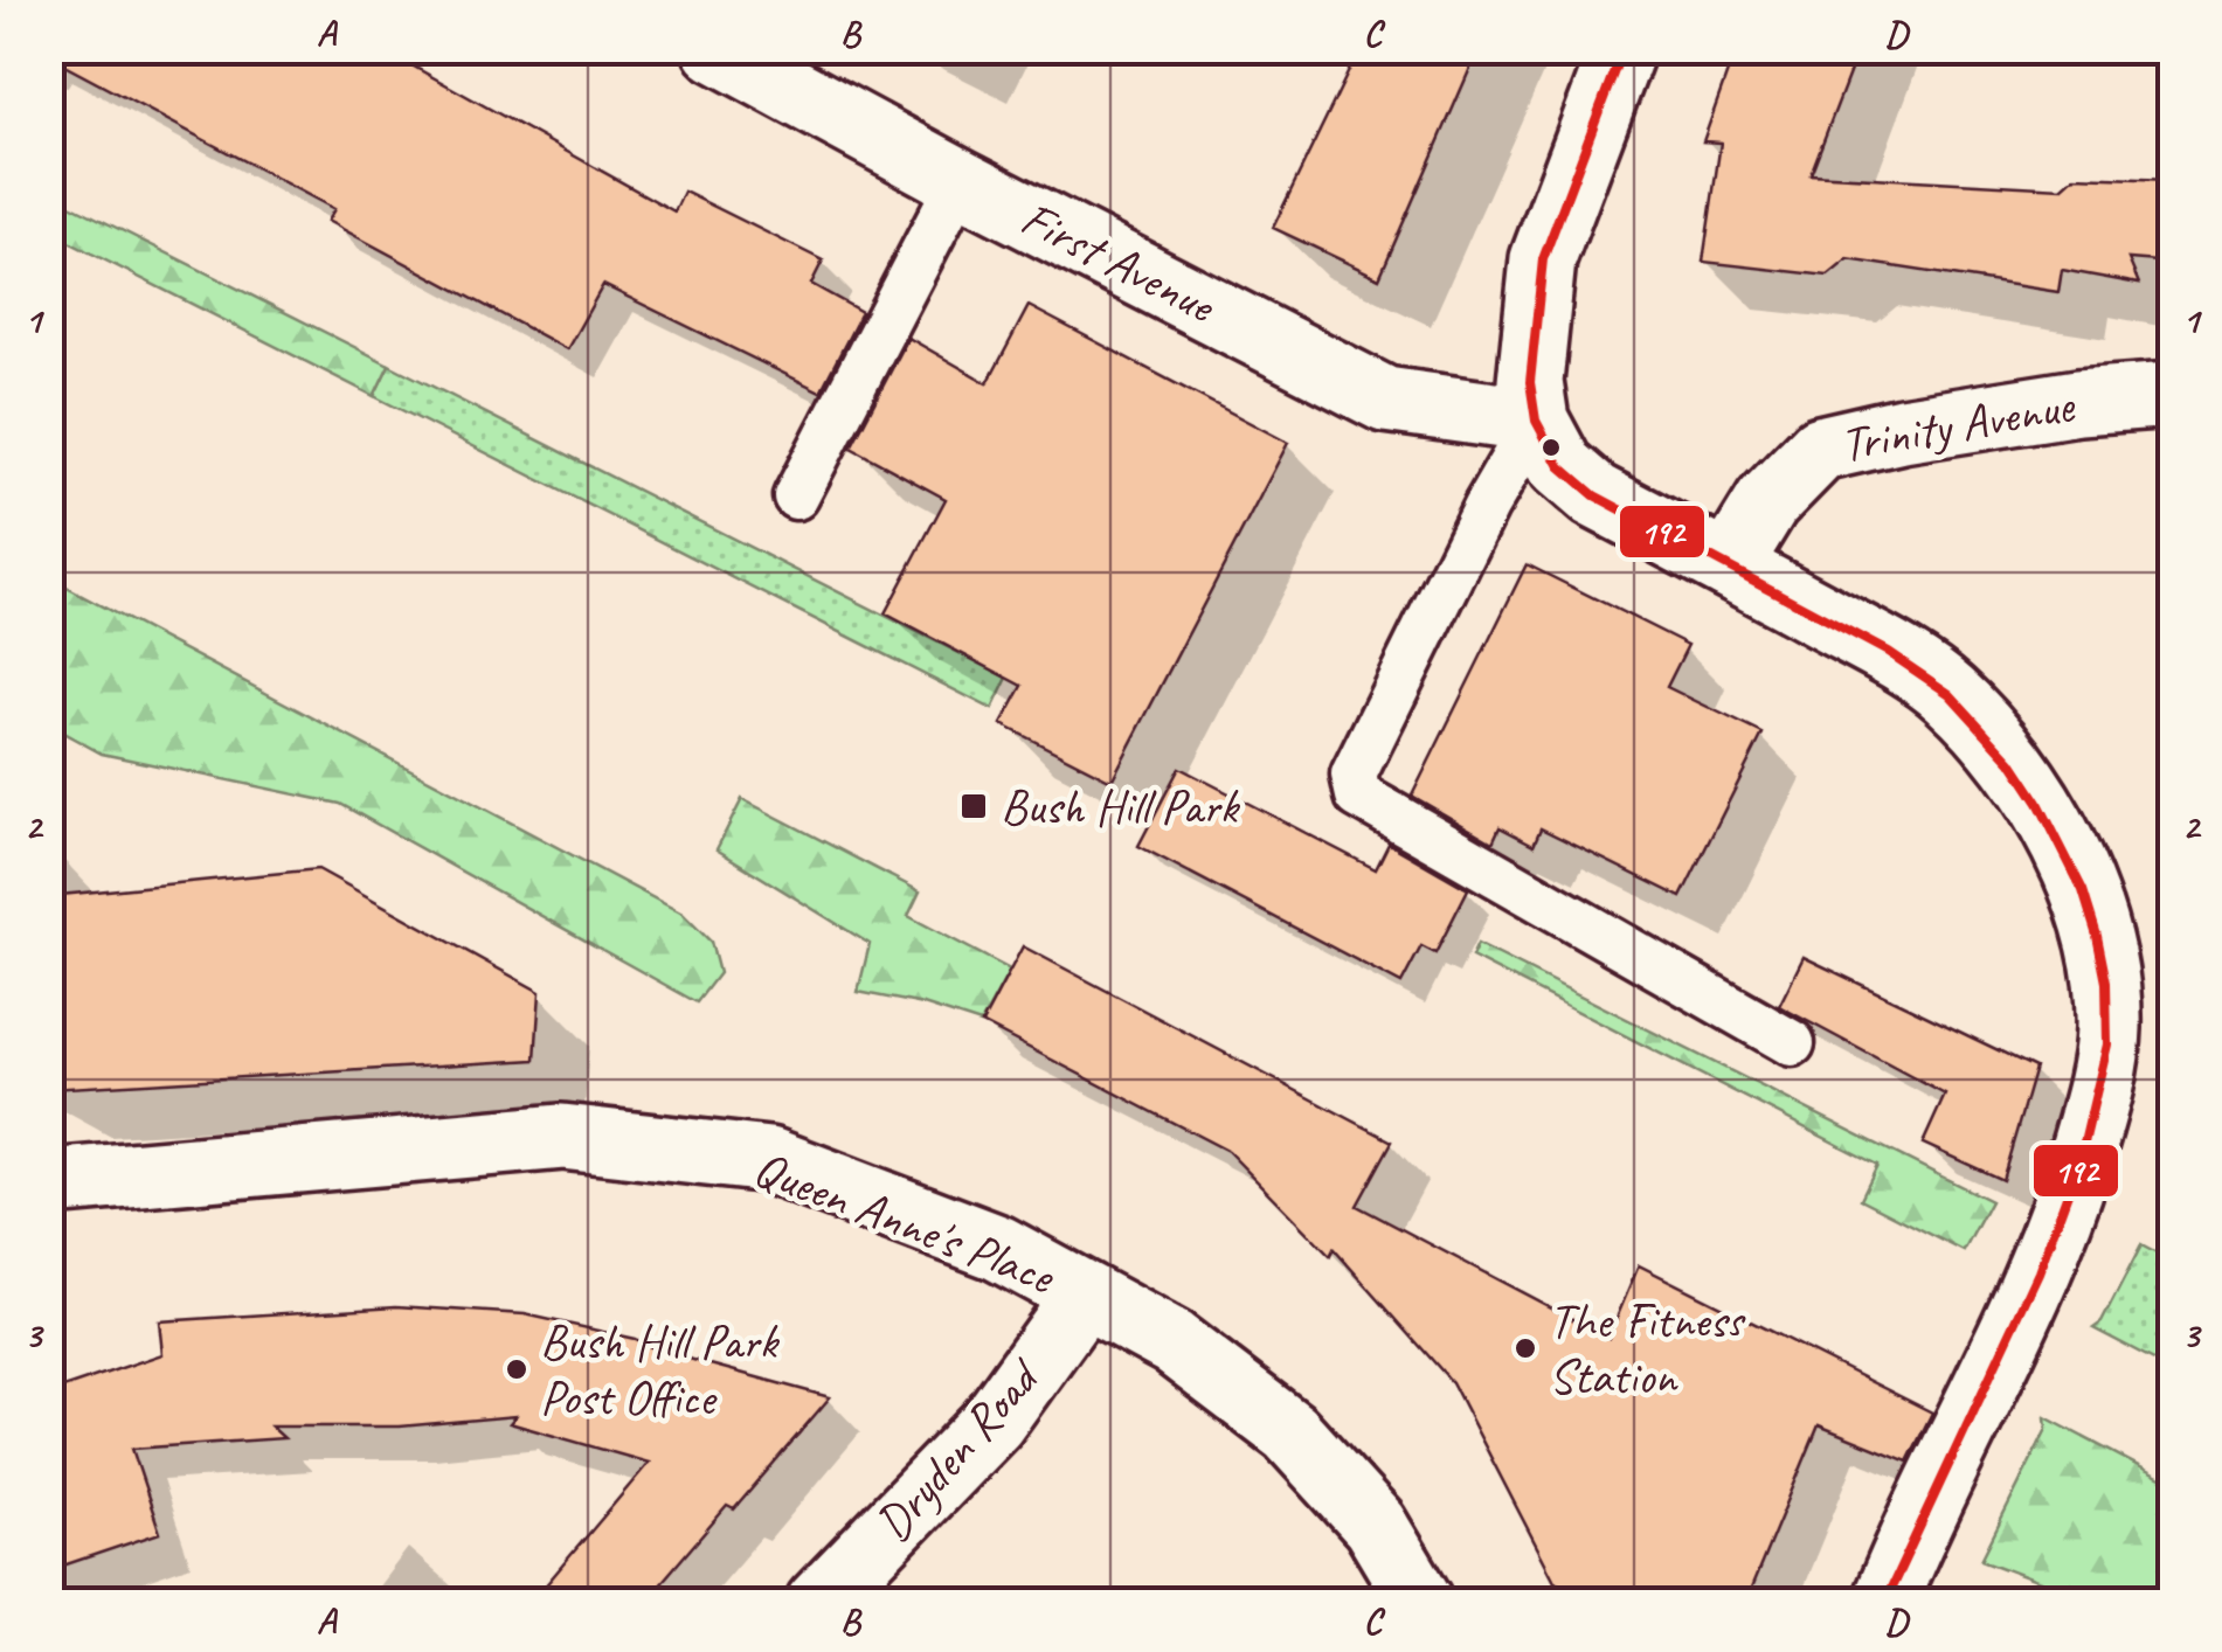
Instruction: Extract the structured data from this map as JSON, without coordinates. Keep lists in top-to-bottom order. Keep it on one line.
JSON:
{"streets":{"street":["First Avenue","Trinity Avenue","Queen Anne's Place","Dryden Road"]},"crossings":[["Queen Anne's Place","Dryden Road"]],"places":{"transit":["Bush Hill Park"],"other":["The Fitness Station","Bush Hill Park Post Office"]},"lines":["transit line 192"],"grid":{"columns":["A","B","C","D"],"rows":["1","2","3"]}}
